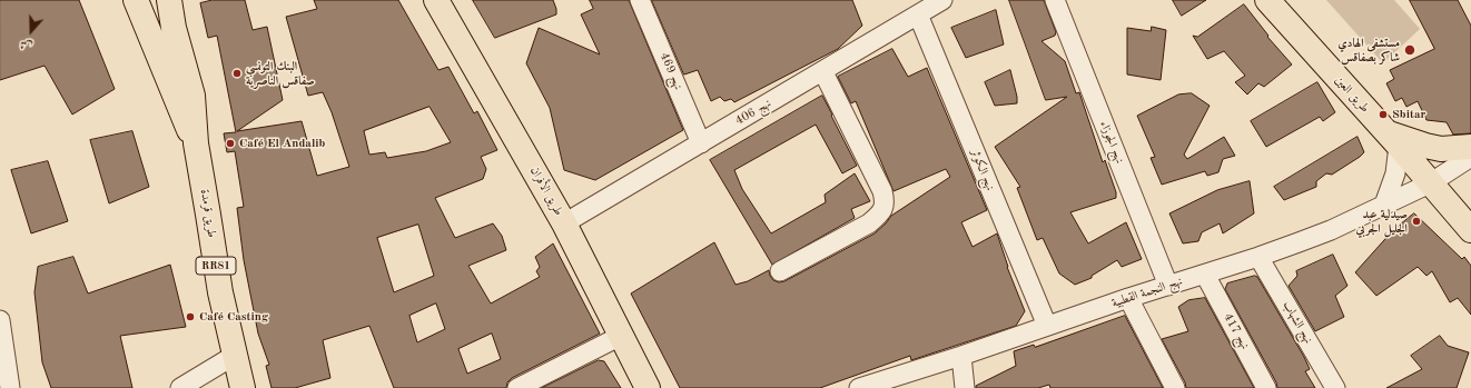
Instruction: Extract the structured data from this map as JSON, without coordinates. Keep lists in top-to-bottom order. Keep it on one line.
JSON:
{"streets":{"main road":["طريق العين","طريق الأفران","طريق قرمدة","RR81"],"street":["نهج 469","نهج 406","نهج الجوزاء","نهج الكوثر","نهج النجمة القطبية","نهج الشهاب","نهج 417"]},"crossings":[["نهج 469","نهج 406"],["طريق العين","نهج النجمة القطبية"],["نهج 406","نهج الكوثر"],["نهج 406","طريق الأفران"],["نهج الجوزاء","نهج النجمة القطبية"],["نهج الكوثر","نهج النجمة القطبية"],["نهج النجمة القطبية","نهج الشهاب"],["نهج النجمة القطبية","نهج 417"]],"places":["مستشفى الهادي شاكر بصفاقس","البنك التونسي صفاقس الناصرية","Sbitar","Café El Andalib","صيدلية عبد الجليل الجربي","Café Casting"],"north":"bottom"}
